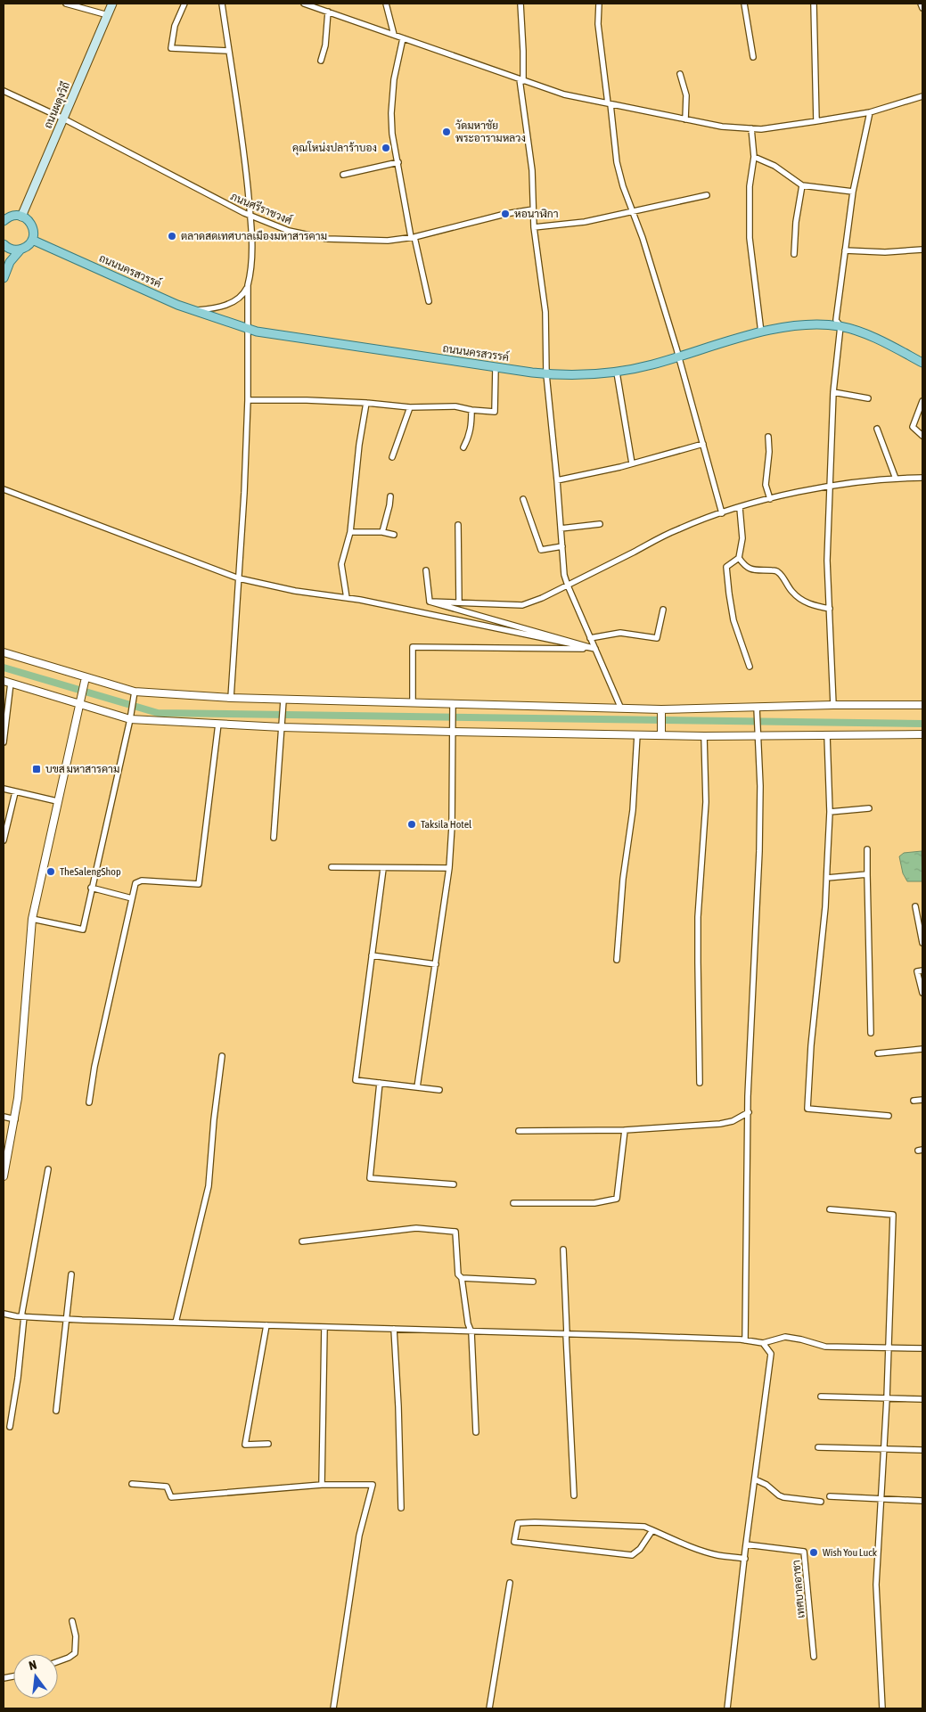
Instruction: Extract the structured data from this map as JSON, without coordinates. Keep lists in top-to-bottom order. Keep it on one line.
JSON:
{"streets":{"main road":["ถนนผดุงวิถี","ถนนนครสวรรค์"],"street":["ภนนศรีราชวงศ์","เทศบาลอาชา"]},"crossings":[["ถนนผดุงวิถี","ภนนศรีราชวงศ์"]],"places":{"other":["วัดมหาชัย พระอารามหลวง","คุณโหน่งปลาร้าบอง","หอนาฬิกา","ตลาดสดเทศบาลเมืองมหาสารคาม","Taksila Hotel","TheSalengShop","Wish You Luck"],"transit":["บขส มหาสารคาม"]},"north":"top"}
